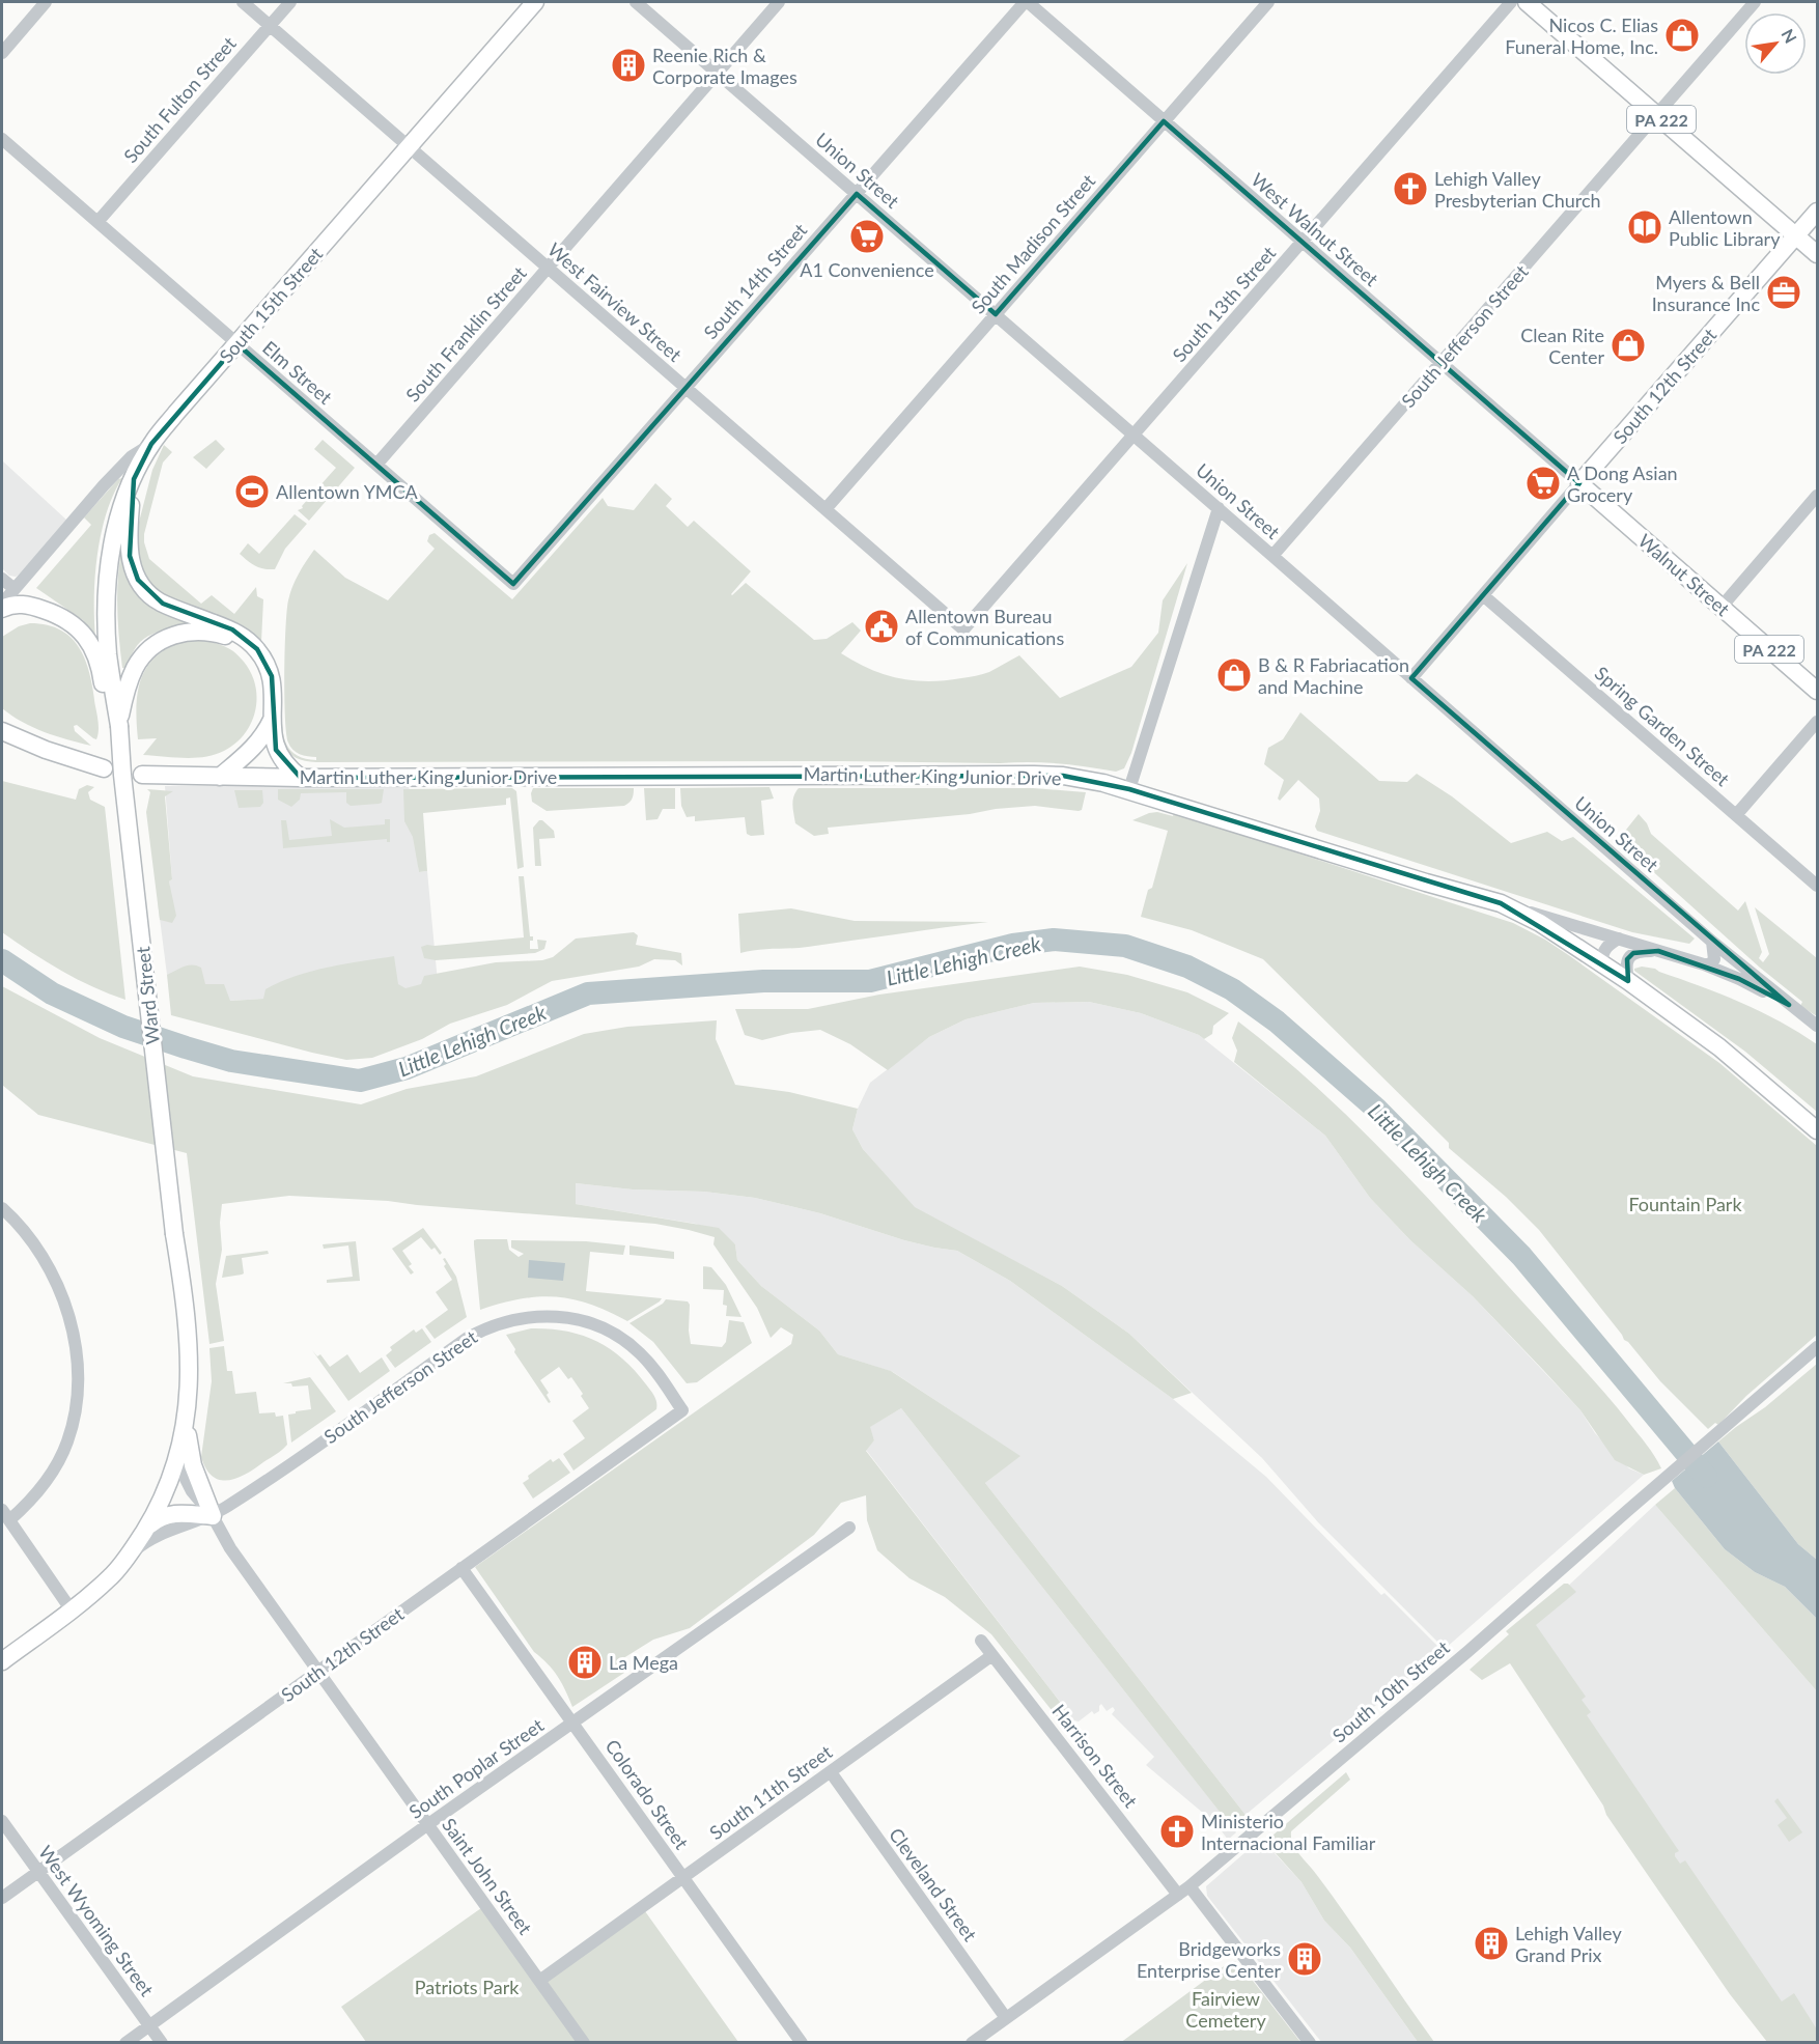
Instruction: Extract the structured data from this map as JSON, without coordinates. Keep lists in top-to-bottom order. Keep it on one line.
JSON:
{"streets":{"main road":["PA 222","South 15th Street","South 12th Street","Walnut Street","Martin Luther King Junior Drive","Ward Street"],"street":["South Fulton Street","Union Street","West Walnut Street","South Madison Street","South 14th Street","West Fairview Street","South 13th Street","South Franklin Street","South Jefferson Street","Elm Street","Spring Garden Street","South 10th Street","Harrison Street","South Poplar Street","South 11th Street","Colorado Street","Saint John Street","Cleveland Street","West Wyoming Street"]},"crossings":[["South Fulton Street","West Fairview Street"],["South Fulton Street","Elm Street"],["PA 222","South Jefferson Street"],["PA 222","South 12th Street"],["Union Street","South Madison Street"],["Union Street","South 14th Street"],["Union Street","South 13th Street"],["Union Street","South Franklin Street"],["Union Street","South Jefferson Street"],["Union Street","South 12th Street"],["West Walnut Street","South Madison Street"],["West Walnut Street","South 14th Street"],["West Walnut Street","South 13th Street"],["West Walnut Street","South Jefferson Street"],["West Walnut Street","South 12th Street"],["West Walnut Street","Walnut Street"],["South Madison Street","West Fairview Street"],["South 14th Street","West Fairview Street"],["South 14th Street","Elm Street"],["West Fairview Street","South 13th Street"],["West Fairview Street","South 15th Street"],["West Fairview Street","South Franklin Street"],["South 15th Street","Elm Street"],["South 15th Street","Ward Street"],["South Franklin Street","Elm Street"],["South Jefferson Street","South 12th Street"],["South Jefferson Street","Saint John Street"],["South 12th Street","Walnut Street"],["South 12th Street","Spring Garden Street"],["South 12th Street","Colorado Street"],["South 12th Street","Saint John Street"],["South 12th Street","West Wyoming Street"],["Ward Street","Saint John Street"],["South 10th Street","Harrison Street"],["South 10th Street","Cleveland Street"],["Harrison Street","South 11th Street"],["South Poplar Street","Colorado Street"],["South Poplar Street","Saint John Street"],["South Poplar Street","West Wyoming Street"],["South 11th Street","Colorado Street"],["South 11th Street","Saint John Street"],["South 11th Street","Cleveland Street"]],"water":["Little Lehigh Creek"],"parks":["Fountain Park","Patriots Park","Fairview Cemetery"],"places":{"shop":["Nicos C. Elias Funeral Home, Inc.","Clean Rite Center","B & R Fabriacation and Machine"],"building":["Reenie Rich & Corporate Images","La Mega","Lehigh Valley Grand Prix","Bridgeworks Enterprise Center"],"church":["Lehigh Valley Presbyterian Church","Ministerio Internacional Familiar"],"library":["Allentown Public Library"],"supermarket":["A1 Convenience","A Dong Asian Grocery"],"office":["Myers & Bell Insurance Inc"],"sports":["Allentown YMCA"],"public building":["Allentown Bureau of Communications"]},"north":"top right"}
